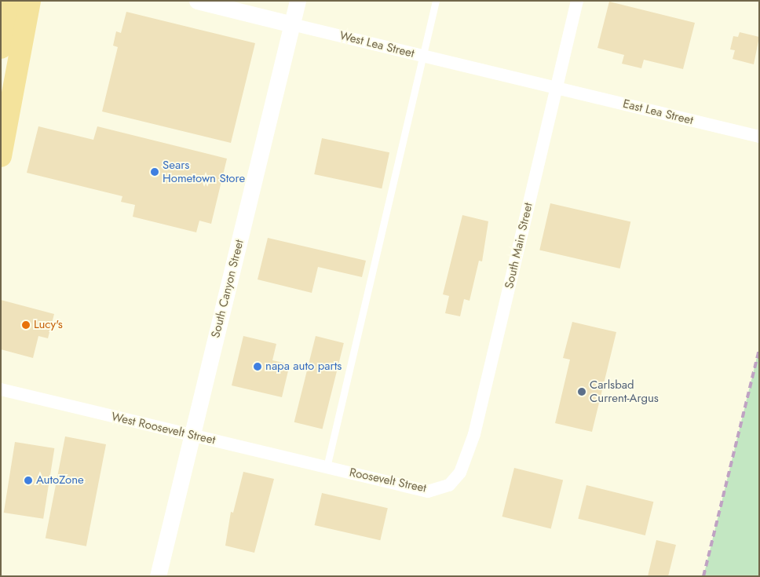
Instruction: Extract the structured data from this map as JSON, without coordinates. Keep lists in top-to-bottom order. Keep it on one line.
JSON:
{"streets":{"street":["West Lea Street","East Lea Street","South Main Street","South Canyon Street","West Roosevelt Street","Roosevelt Street"]},"crossings":[["West Lea Street","East Lea Street"],["West Lea Street","South Main Street"],["West Lea Street","South Canyon Street"],["East Lea Street","South Main Street"],["South Main Street","Roosevelt Street"],["South Canyon Street","West Roosevelt Street"],["West Roosevelt Street","Roosevelt Street"]],"places":["Sears Hometown Store","Lucy's","napa auto parts","Carlsbad Current-Argus","AutoZone"]}
